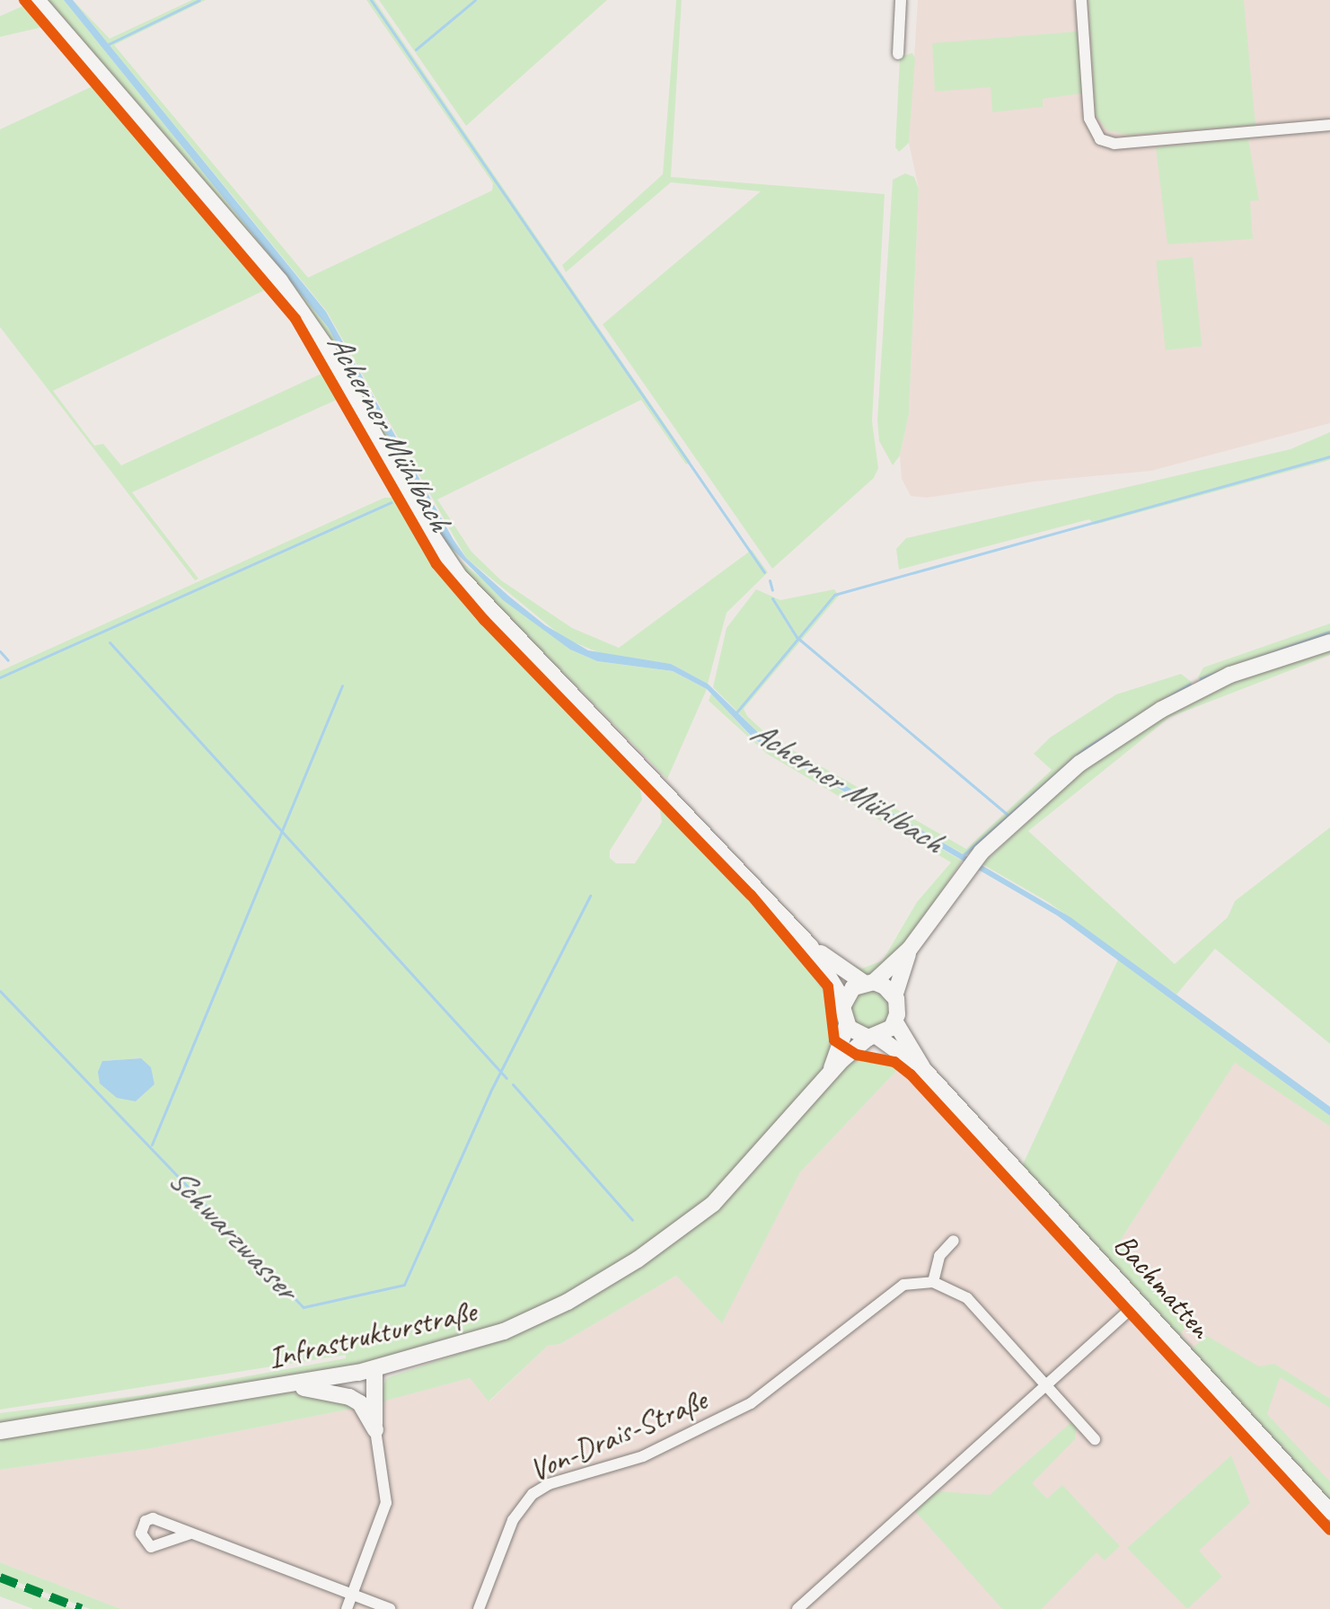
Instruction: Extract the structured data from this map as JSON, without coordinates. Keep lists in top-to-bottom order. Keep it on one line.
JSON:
{"streets":{"street":["Bachmatten","Infrastrukturstraße","Von-Drais-Straße"]},"water":["Acherner Mühlbach","Schwarzwasser"]}
